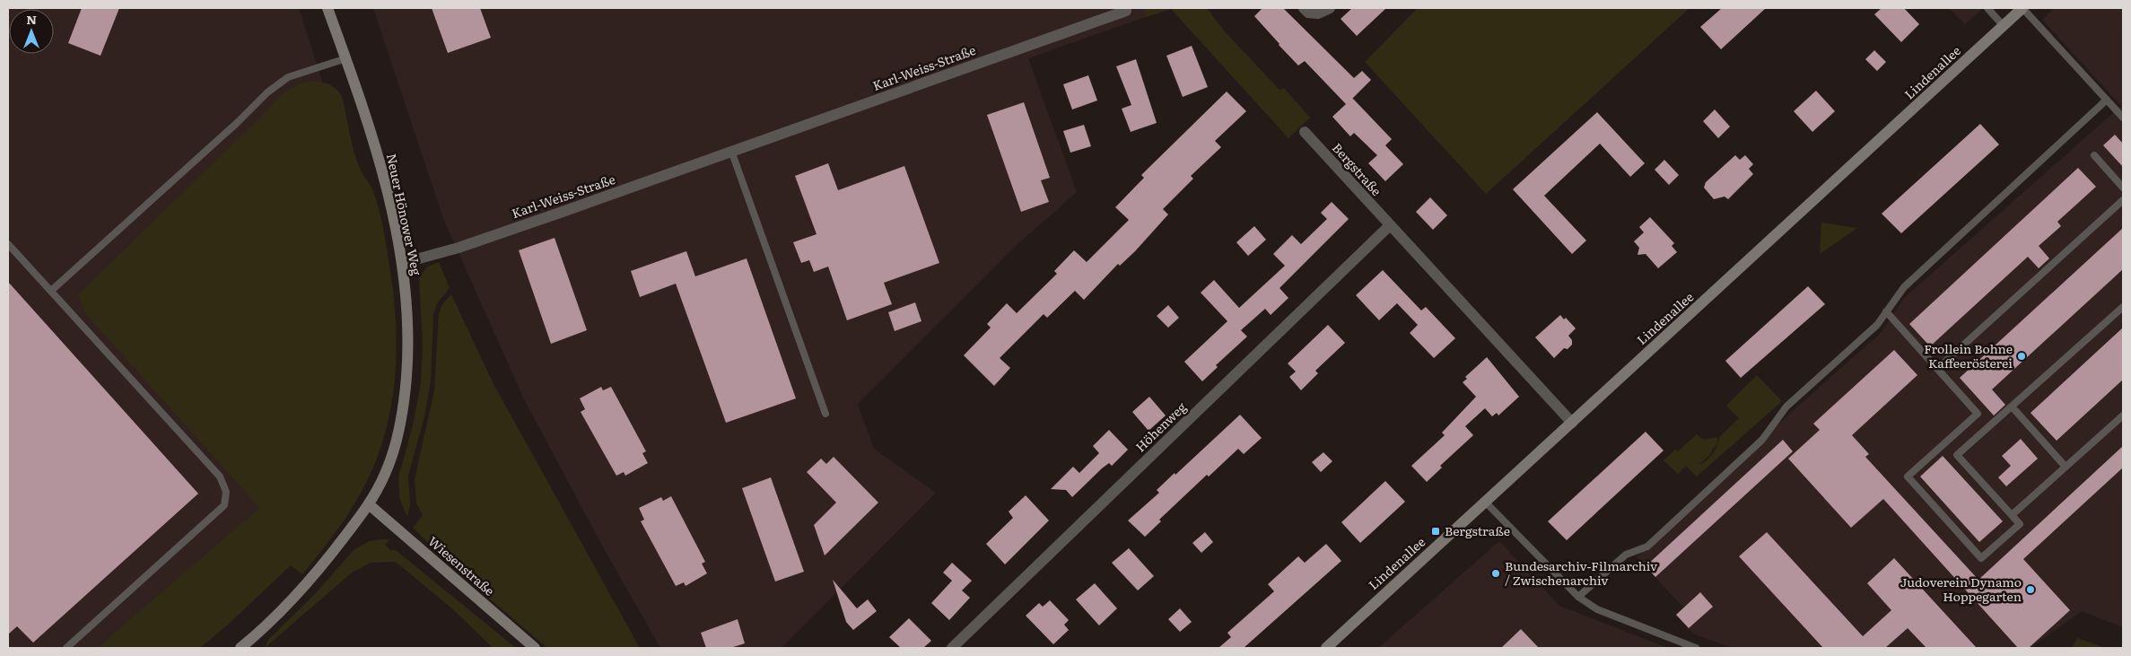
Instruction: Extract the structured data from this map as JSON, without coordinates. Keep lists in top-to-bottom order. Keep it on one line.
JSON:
{"streets":{"street":["Karl-Weiss-Straße","Lindenallee","Bergstraße","Neuer Hönower Weg","Höhenweg","Wiesenstraße"]},"crossings":[["Karl-Weiss-Straße","Neuer Hönower Weg"],["Lindenallee","Bergstraße"],["Bergstraße","Höhenweg"],["Neuer Hönower Weg","Wiesenstraße"]],"places":{"other":["Frollein Bohne Kaffeerösterei","Bundesarchiv-Filmarchiv / Zwischenarchiv","Judoverein Dynamo Hoppegarten"],"transit":["Bergstraße"]},"north":"top"}
